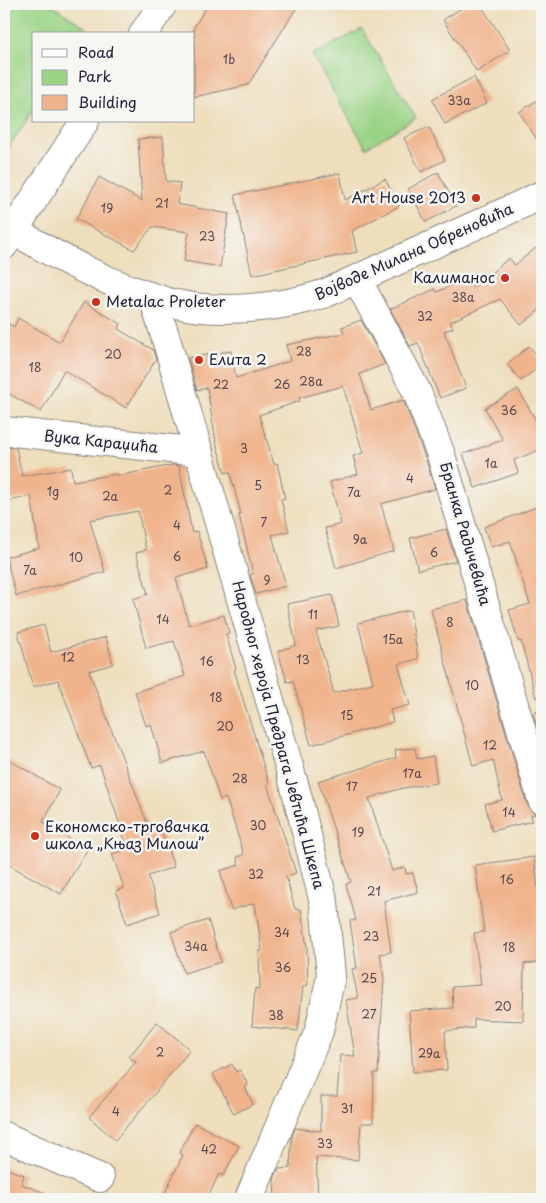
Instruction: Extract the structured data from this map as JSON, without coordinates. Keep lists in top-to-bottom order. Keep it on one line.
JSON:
{"streets":{"street":["Војводе Милана Обреновића","Вука Караџића","Бранка Радичевића","Народног хероја Предрага Јевтића Шкепа"]},"crossings":[["Војводе Милана Обреновића","Бранка Радичевића"],["Војводе Милана Обреновића","Народног хероја Предрага Јевтића Шкепа"],["Вука Караџића","Народног хероја Предрага Јевтића Шкепа"]],"places":["Art House 2013","Калиманос","Metalac Proleter","Елита 2","Економско-трговачка школа „Књаз Милош”"],"house_numbers":["1b","33a","21","19","23","38a","32","28","20","18","28a","22","26","36","3","1a","4","5","2","1g","7a","2a","7","4","9a","6","6","10","7a","9","11","14","8","15a","12","13","16","10","18","15","20","12","17a","28","17","14","30","19","32","16","21","34","23","34a","18","36","25","20","27","38","2","29a","31","4","33","42"],"legend":["Road","Park","Building"]}
